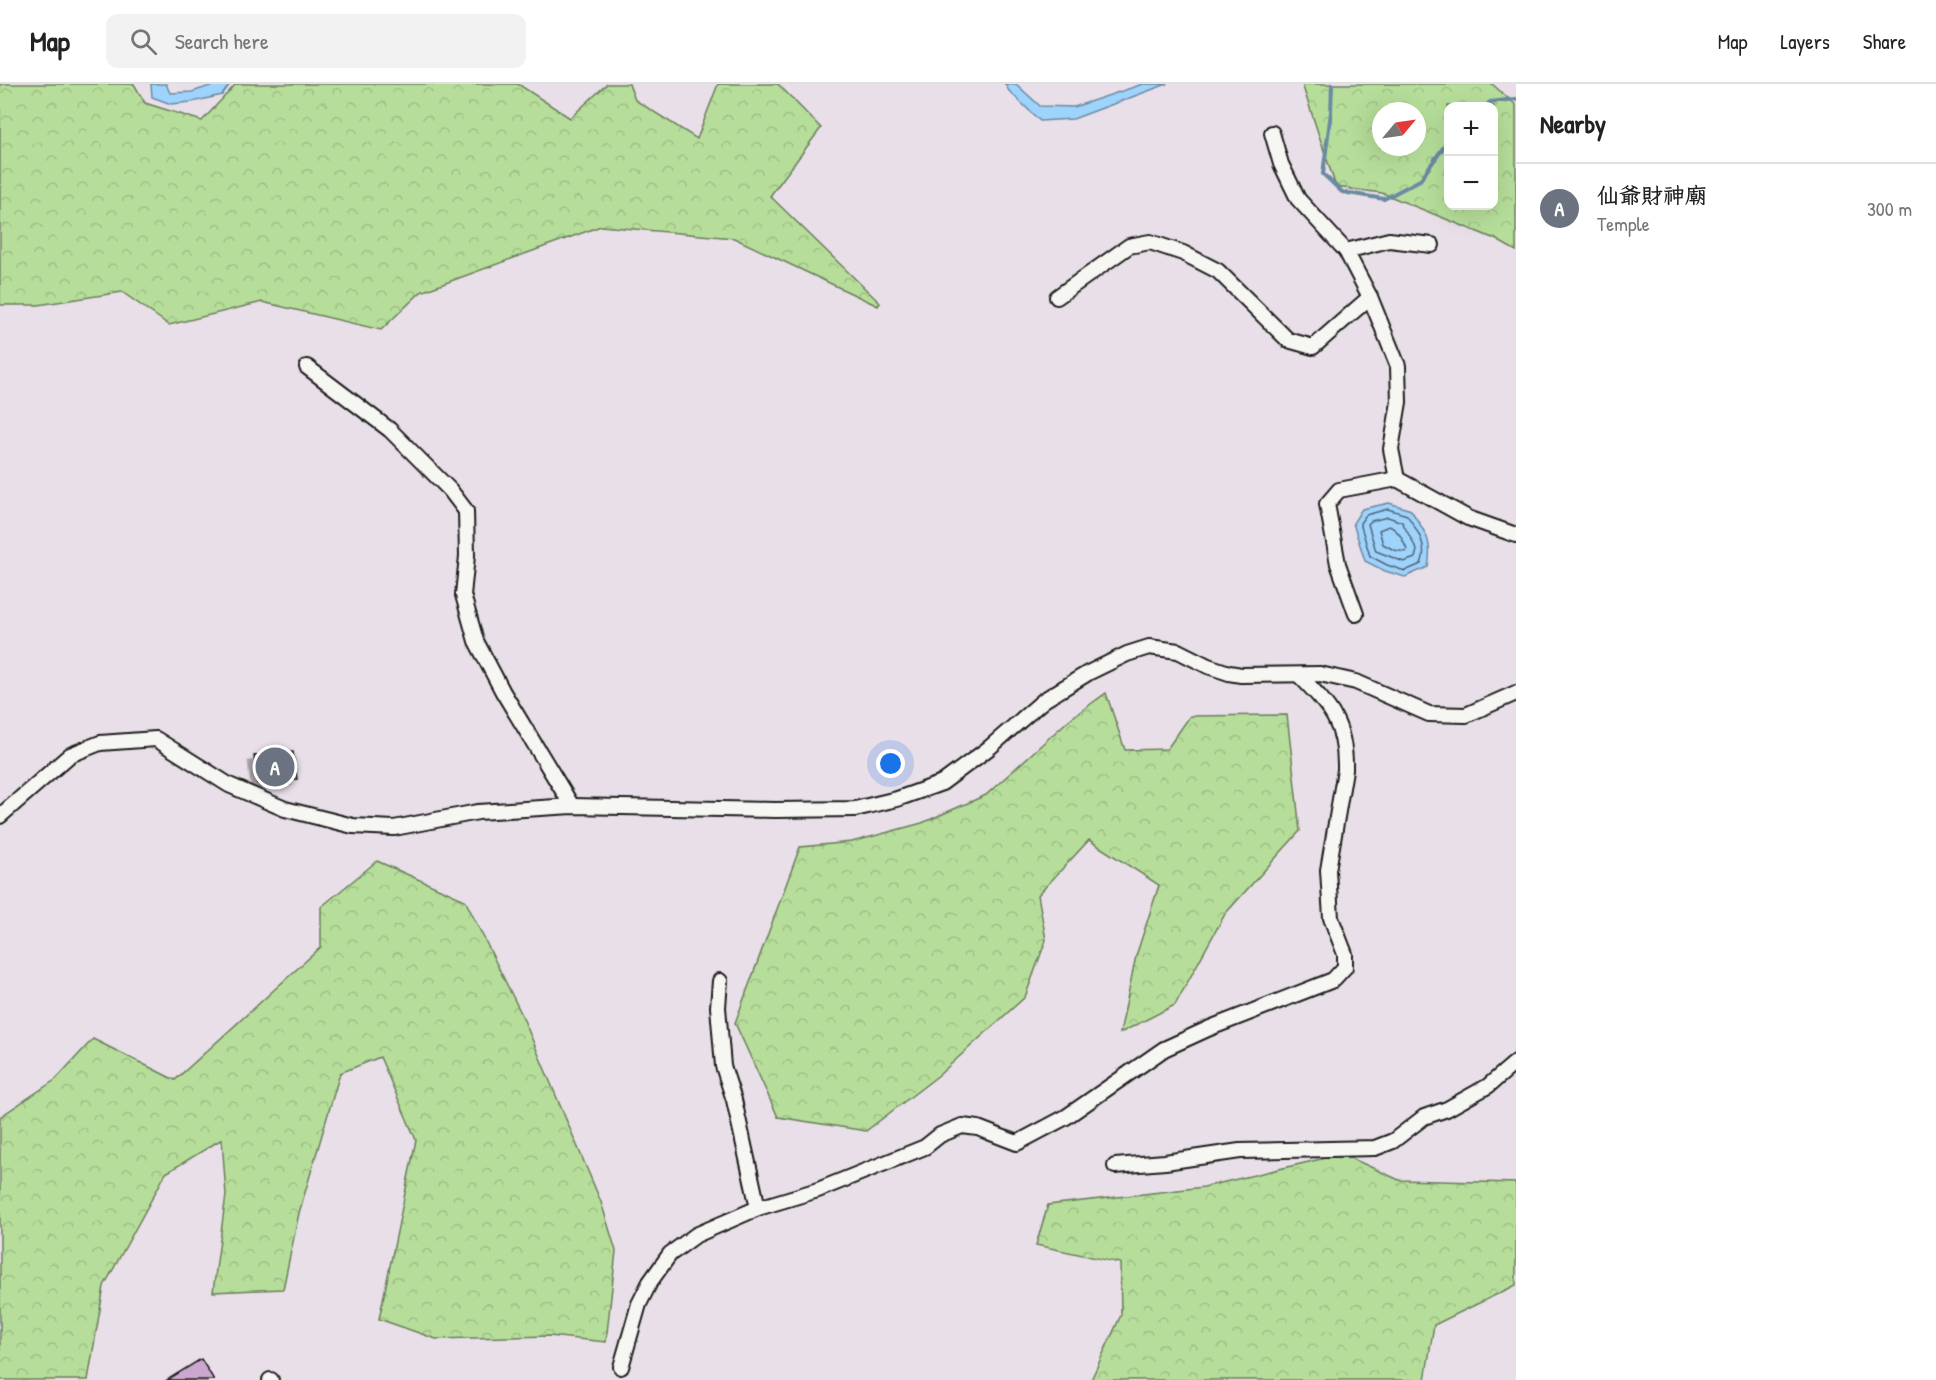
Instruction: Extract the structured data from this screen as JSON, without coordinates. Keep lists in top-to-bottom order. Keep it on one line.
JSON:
{"north":"top right","page":{"header":"Map","search":"Search here","nav":["Map","Layers","Share"],"heading":"Nearby","map_buttons":["+","−"],"list":[{"mark":"A","name":"仙爺財神廟","note":"Temple","value":"300 m"}],"pins":"A"}}
